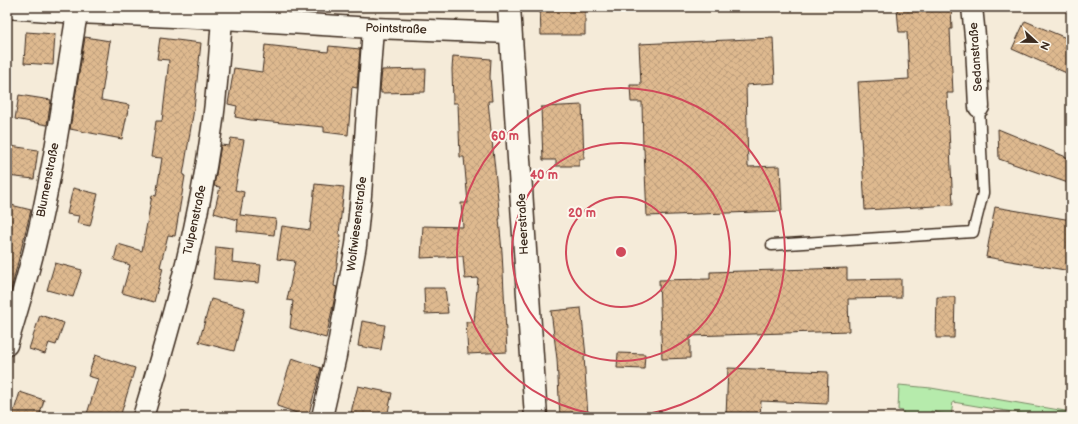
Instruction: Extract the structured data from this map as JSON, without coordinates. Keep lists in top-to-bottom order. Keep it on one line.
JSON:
{"streets":{"street":["Pointstraße","Sedanstraße","Blumenstraße","Tulpenstraße","Wolfwiesenstraße","Heerstraße"]},"crossings":[["Pointstraße","Blumenstraße"],["Pointstraße","Tulpenstraße"],["Pointstraße","Wolfwiesenstraße"],["Pointstraße","Heerstraße"]],"north":"right","rings":["60 m","40 m","20 m"]}
